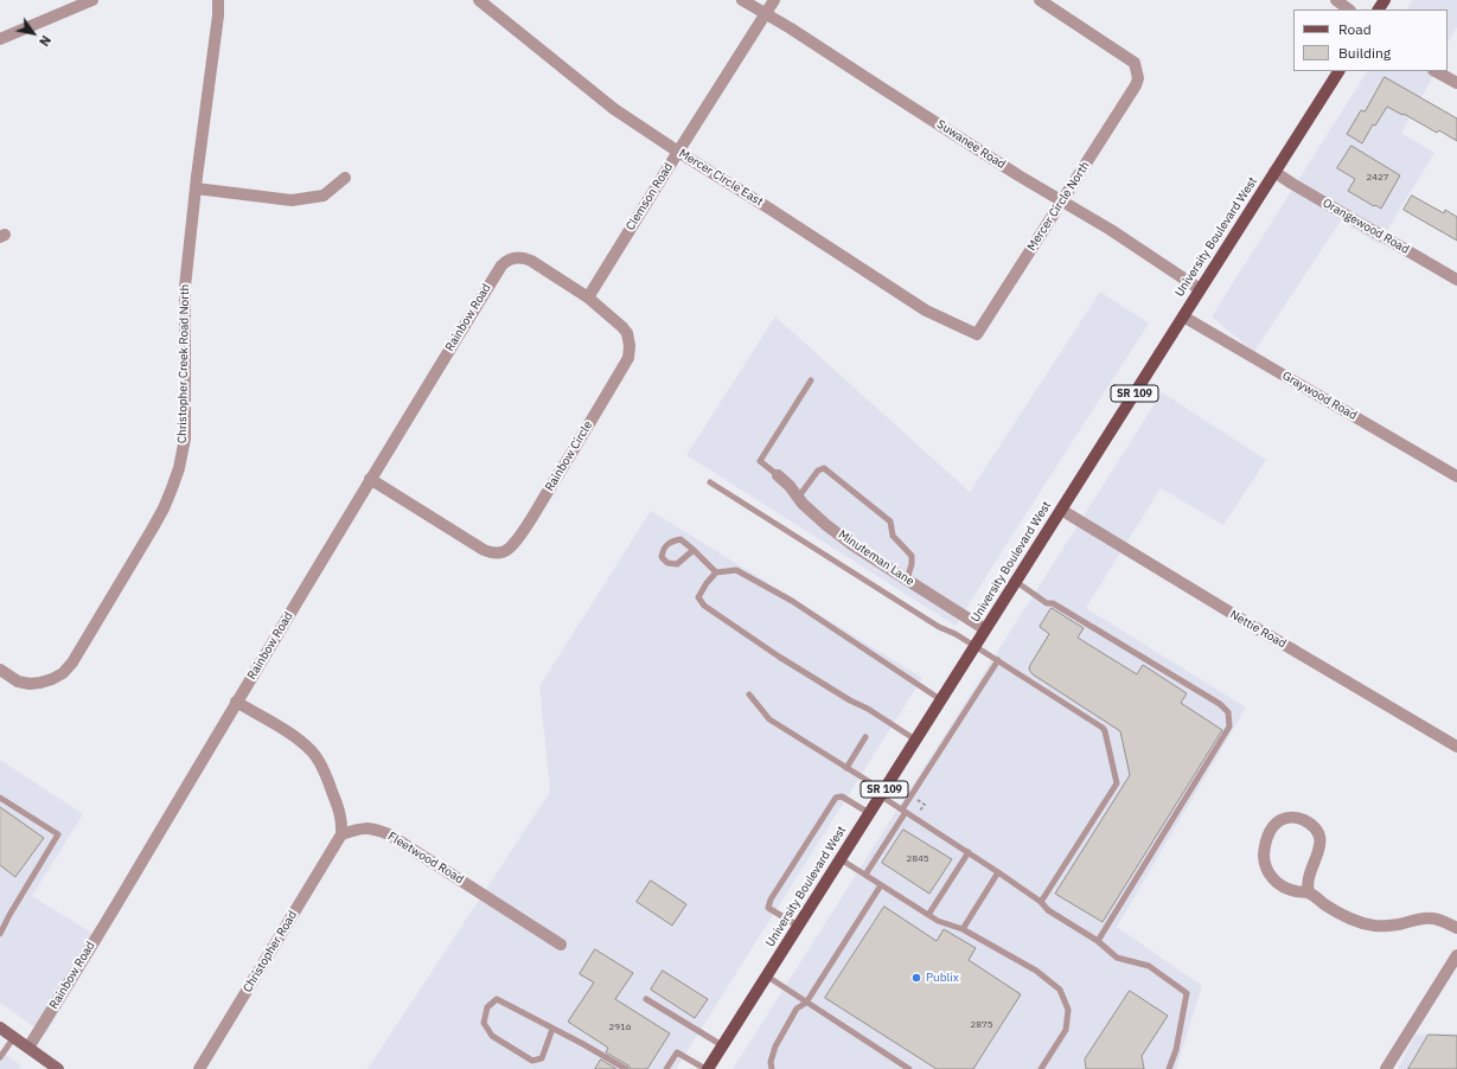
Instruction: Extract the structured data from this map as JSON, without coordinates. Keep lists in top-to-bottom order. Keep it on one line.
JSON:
{"streets":{"main road":["University Boulevard West","SR 109"],"street":["Suwanee Road","Mercer Circle East","Clemson Road","Mercer Circle North","Orangewood Road","Rainbow Road","Christopher Creek Road North","Graywood Road","Rainbow Circle","Minuteman Lane","Nettie Road","Fleetwood Road","Christopher Road"]},"crossings":[["Suwanee Road","Clemson Road"],["Suwanee Road","Mercer Circle North"],["Suwanee Road","University Boulevard West"],["Mercer Circle East","Clemson Road"],["Mercer Circle East","Mercer Circle North"],["Clemson Road","Rainbow Circle"],["Orangewood Road","University Boulevard West"],["University Boulevard West","Graywood Road"],["University Boulevard West","Minuteman Lane"],["University Boulevard West","Nettie Road"],["Rainbow Road","Rainbow Circle"],["Fleetwood Road","Christopher Road"]],"places":["Publix"],"house_numbers":["2427","2845","2875","2916"],"legend":["Road","Building"],"north":"bottom right"}
